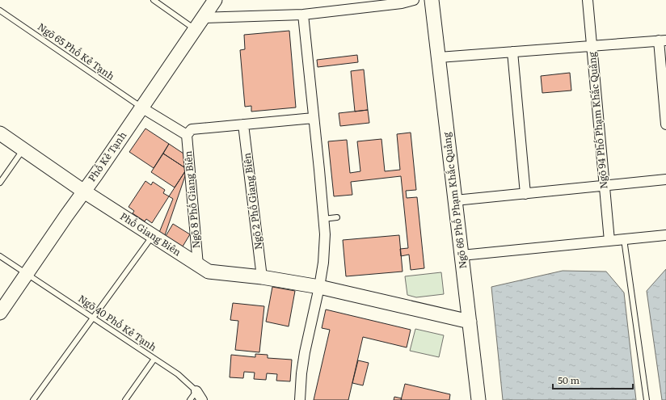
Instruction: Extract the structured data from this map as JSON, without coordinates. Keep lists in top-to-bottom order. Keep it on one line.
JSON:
{"streets":{"street":["Ngõ 94 Phố Phạm Khắc Quảng","Phố Kẻ Tạnh","Ngõ 8 Phố Giang Biên","Ngõ 66 Phố Phạm Khắc Quảng","Ngõ 2 Phố Giang Biên","Phố Giang Biên"],"lane":["Ngõ 65 Phố Kẻ Tạnh","Ngõ 40 Phố Kẻ Tạnh"]},"crossings":[["Ngõ 65 Phố Kẻ Tạnh","Phố Kẻ Tạnh"],["Phố Kẻ Tạnh","Phố Giang Biên"],["Phố Kẻ Tạnh","Ngõ 40 Phố Kẻ Tạnh"],["Ngõ 8 Phố Giang Biên","Phố Giang Biên"],["Ngõ 66 Phố Phạm Khắc Quảng","Phố Giang Biên"],["Ngõ 2 Phố Giang Biên","Phố Giang Biên"]],"scale_bar":"50 m"}
